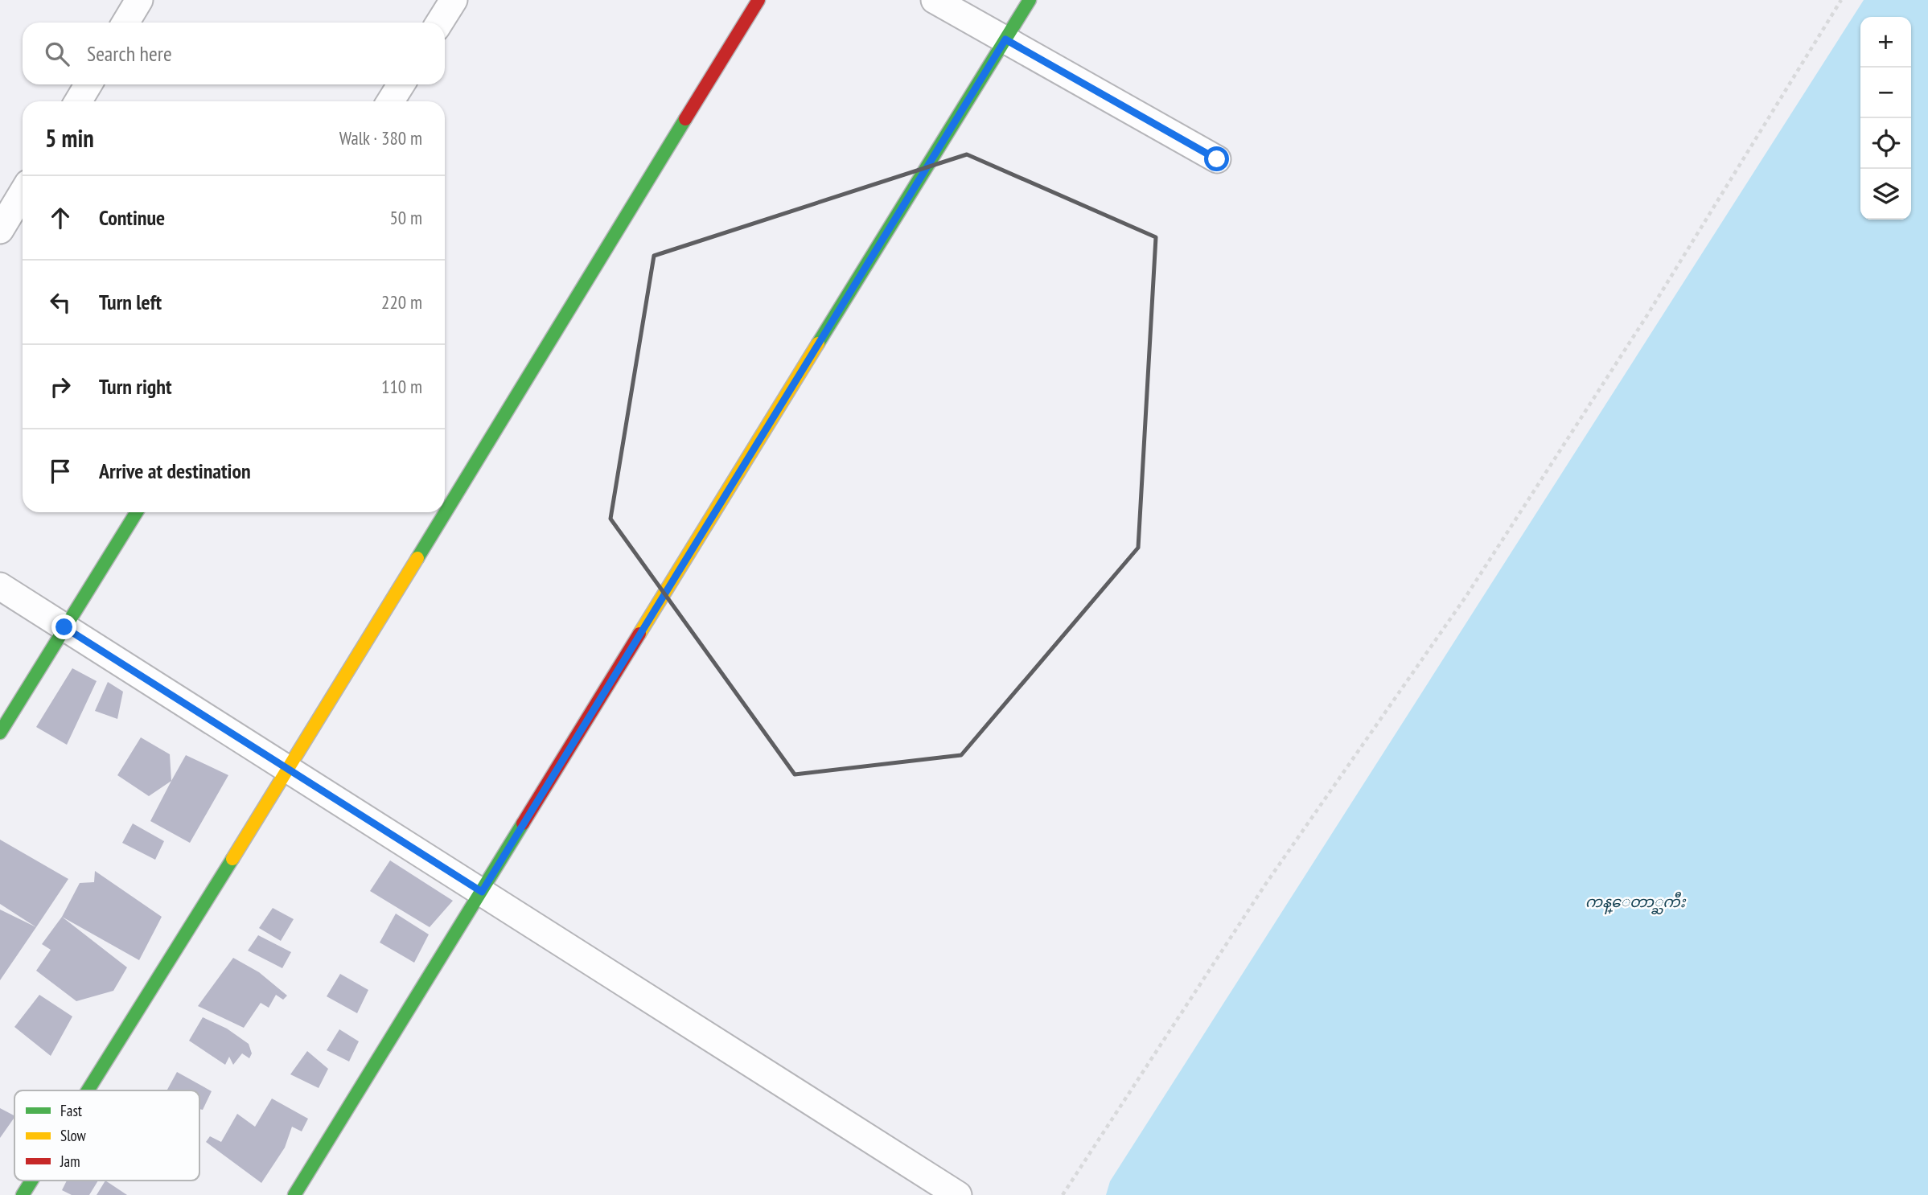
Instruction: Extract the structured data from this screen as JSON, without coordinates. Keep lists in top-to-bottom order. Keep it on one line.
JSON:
{"water":["ကန္ေတာ္ႀကီး"],"legend":["Fast","Slow","Jam"],"page":{"map_buttons":["+","−"],"search":"Search here","heading":["5 min","Walk · 380 m"],"list":[["Continue","50 m"],["Turn left","220 m"],["Turn right","110 m"],"Arrive at destination"]}}
